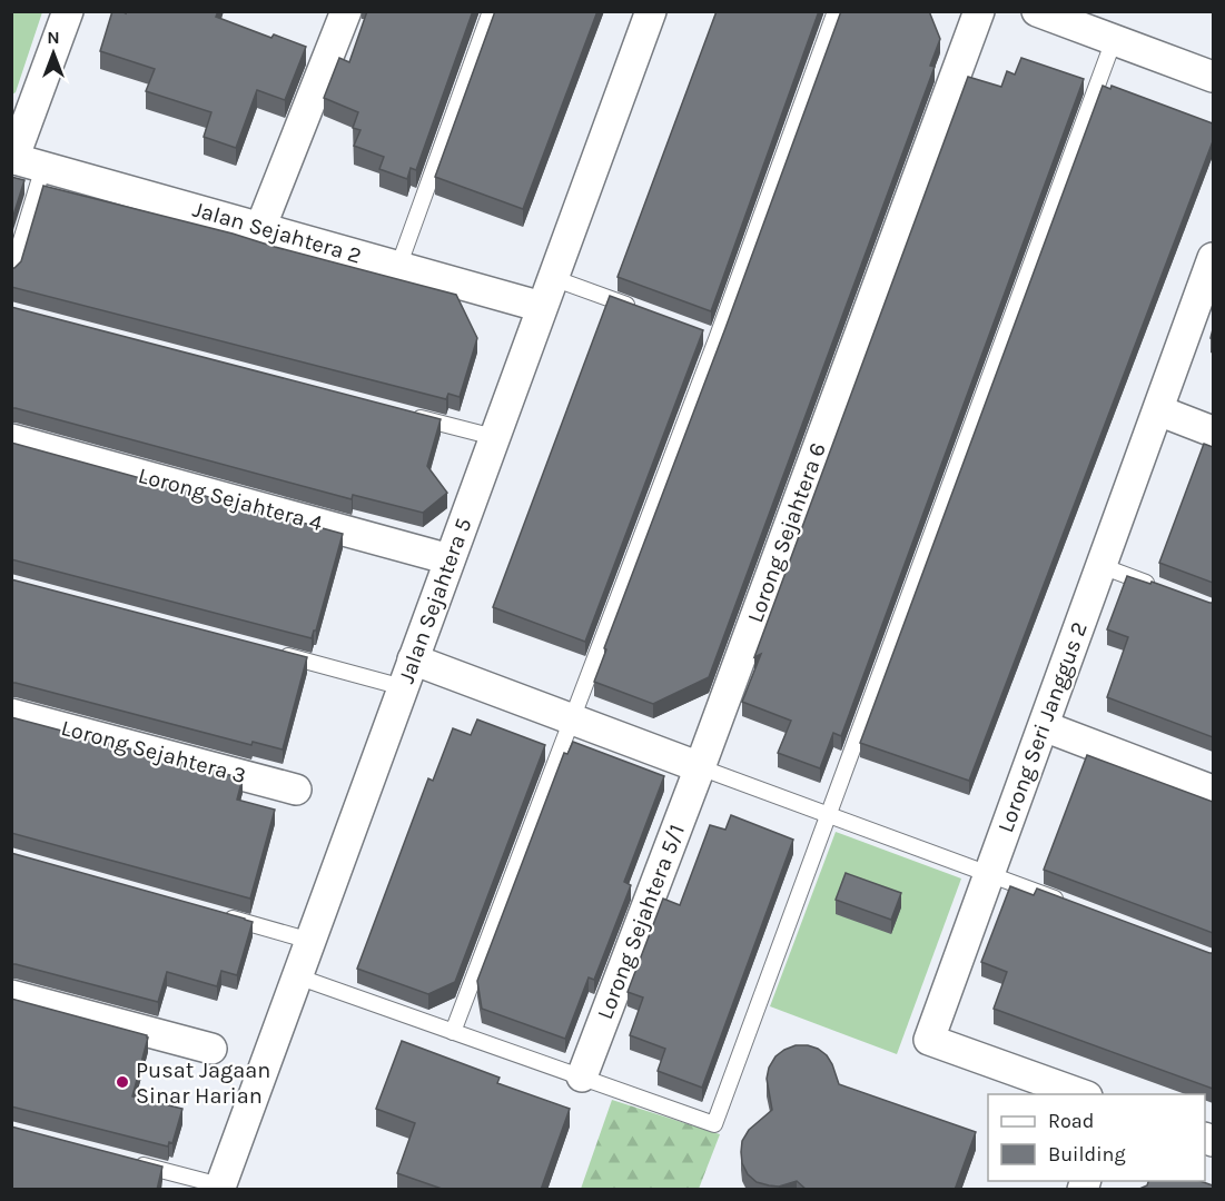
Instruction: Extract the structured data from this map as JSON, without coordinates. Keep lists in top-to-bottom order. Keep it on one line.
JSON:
{"streets":{"street":["Jalan Sejahtera 2","Lorong Sejahtera 4","Lorong Sejahtera 6","Jalan Sejahtera 5","Lorong Seri Janggus 2","Lorong Sejahtera 3","Lorong Sejahtera 5/1"]},"crossings":[["Jalan Sejahtera 2","Jalan Sejahtera 5"],["Lorong Sejahtera 4","Jalan Sejahtera 5"],["Lorong Sejahtera 6","Lorong Sejahtera 5/1"]],"places":["Pusat Jagaan Sinar Harian"],"legend":["Road","Building"],"north":"top"}
